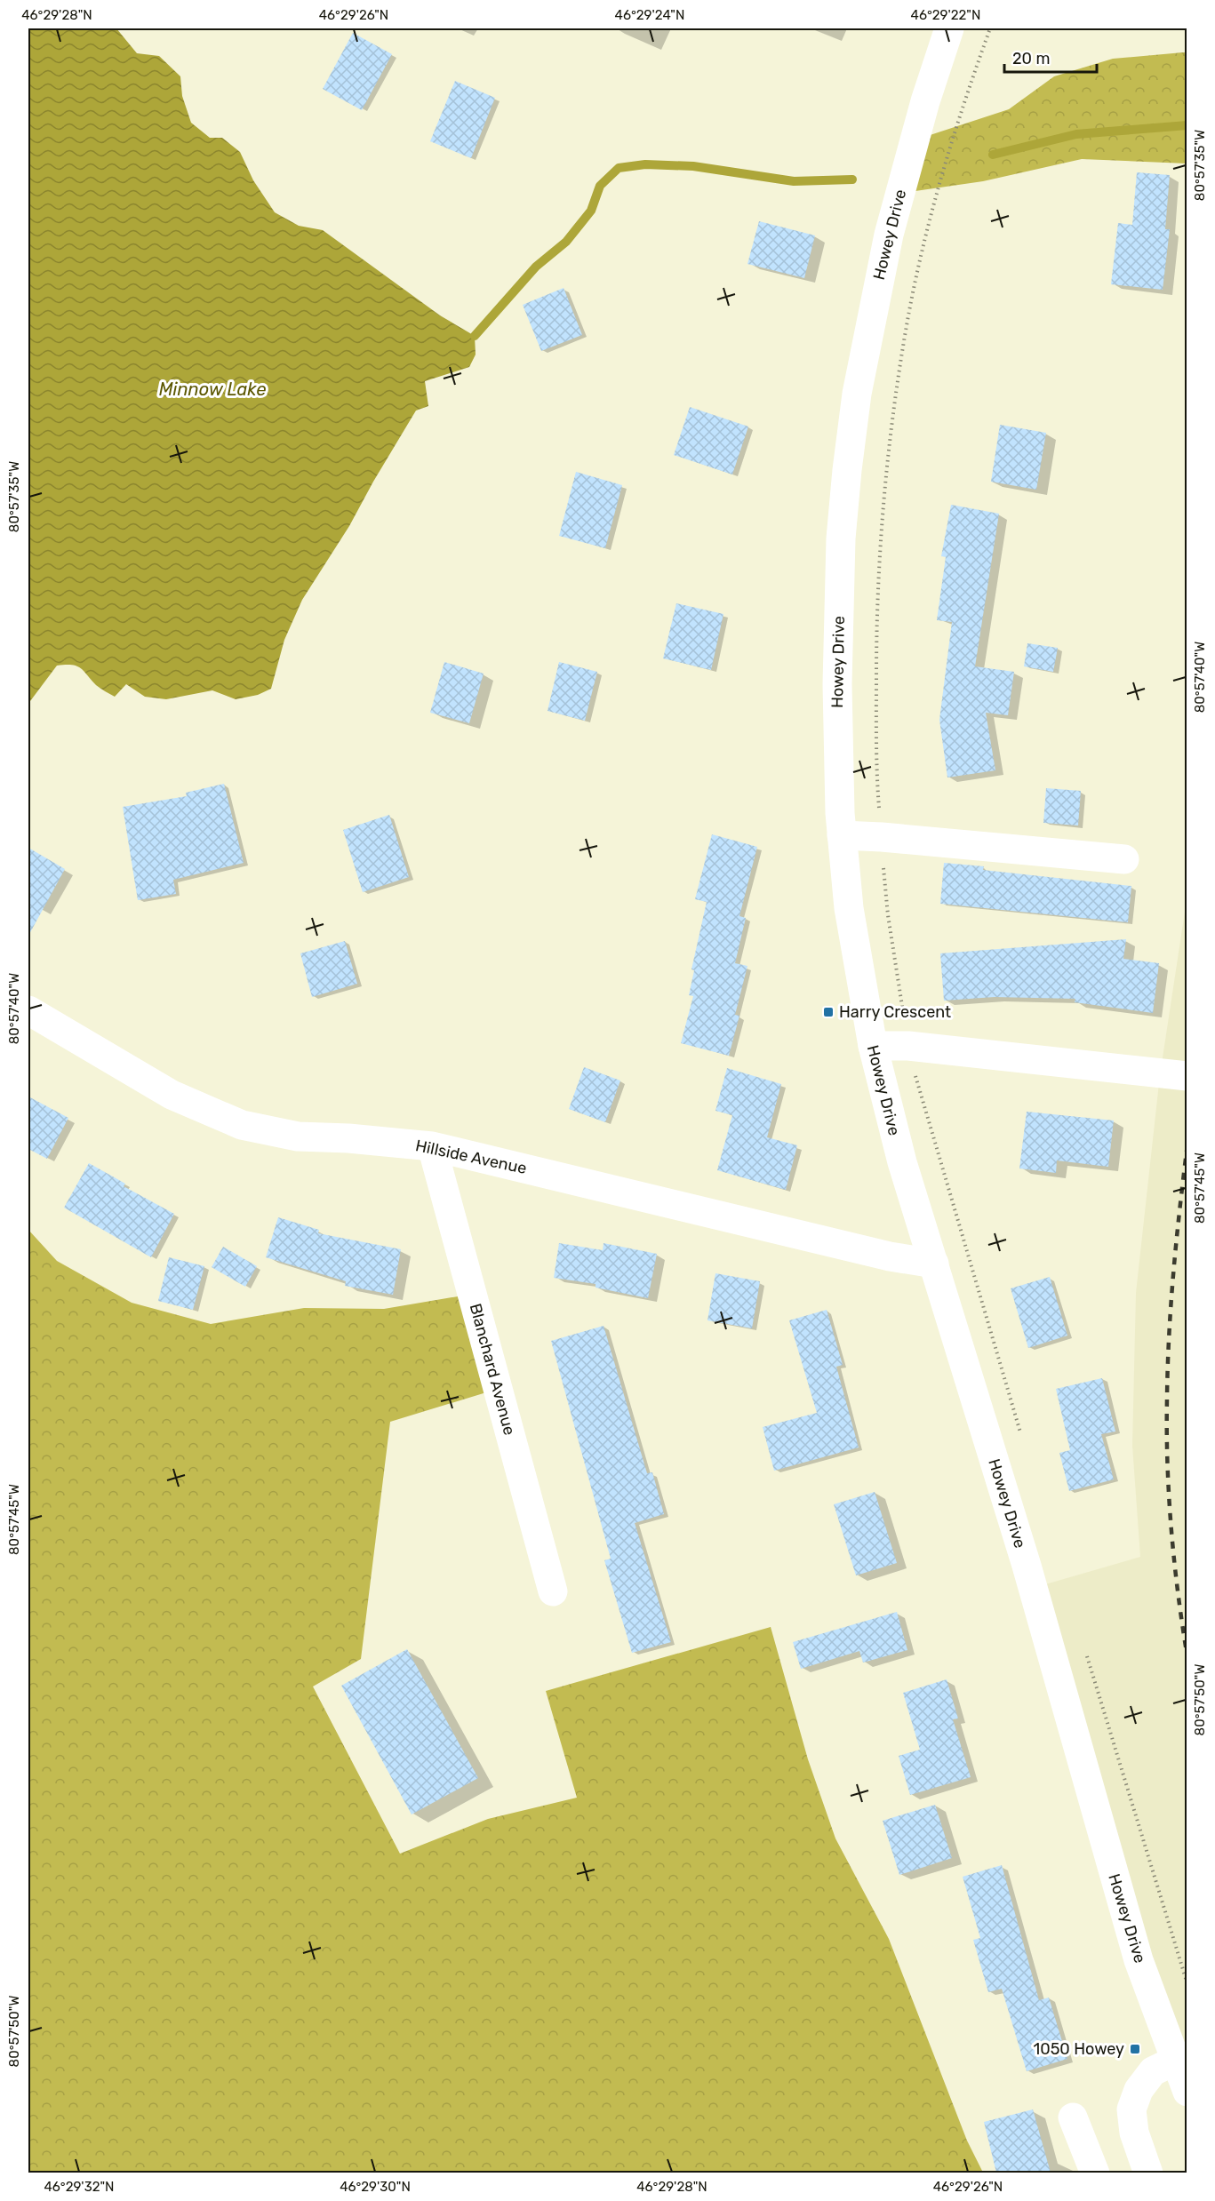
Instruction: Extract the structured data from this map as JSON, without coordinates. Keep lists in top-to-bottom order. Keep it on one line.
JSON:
{"streets":{"main road":["Howey Drive","Hillside Avenue","Blanchard Avenue"]},"crossings":[["Howey Drive","Hillside Avenue"],["Hillside Avenue","Blanchard Avenue"]],"water":["Minnow Lake"],"places":{"transit":["Harry Crescent","1050 Howey"]},"scale_bar":"20 m","coordinates":["46°29'28\"N","46°29'26\"N","46°29'24\"N","46°29'22\"N","80°57'35\"W","80°57'40\"W","80°57'45\"W","80°57'50\"W","46°29'32\"N","46°29'30\"N"]}
